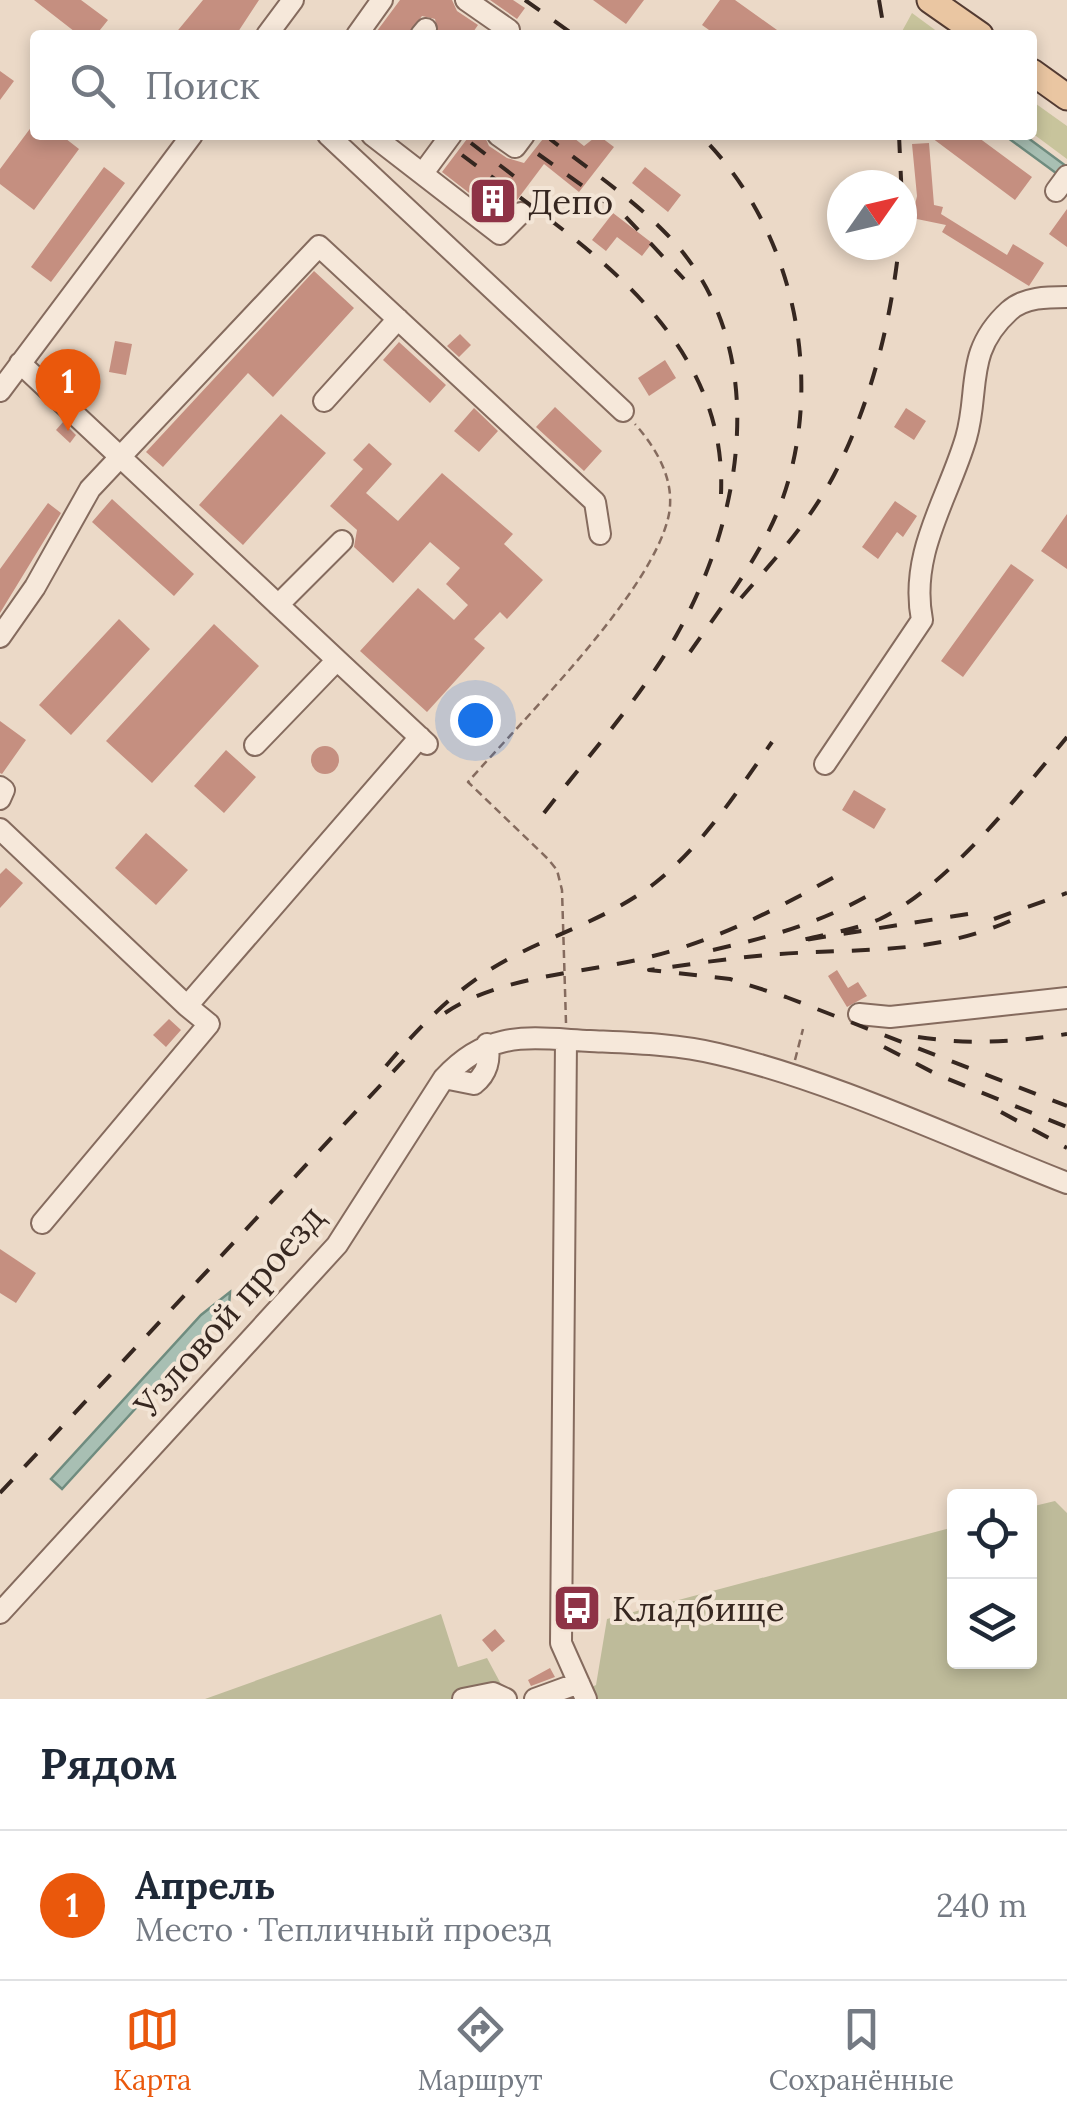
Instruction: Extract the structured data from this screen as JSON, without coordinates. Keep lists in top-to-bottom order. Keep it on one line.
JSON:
{"streets":{"street":["Узловой проезд"]},"places":{"building":["Депо"],"bus stop":["Кладбище"]},"north":"top right","page":{"search":"Поиск","pins":"1","heading":"Рядом","list":[{"mark":"1","name":"Апрель","note":"Место · Тепличный проезд","value":"240 m"}],"nav":["Карта","Маршрут","Сохранённые"]}}
